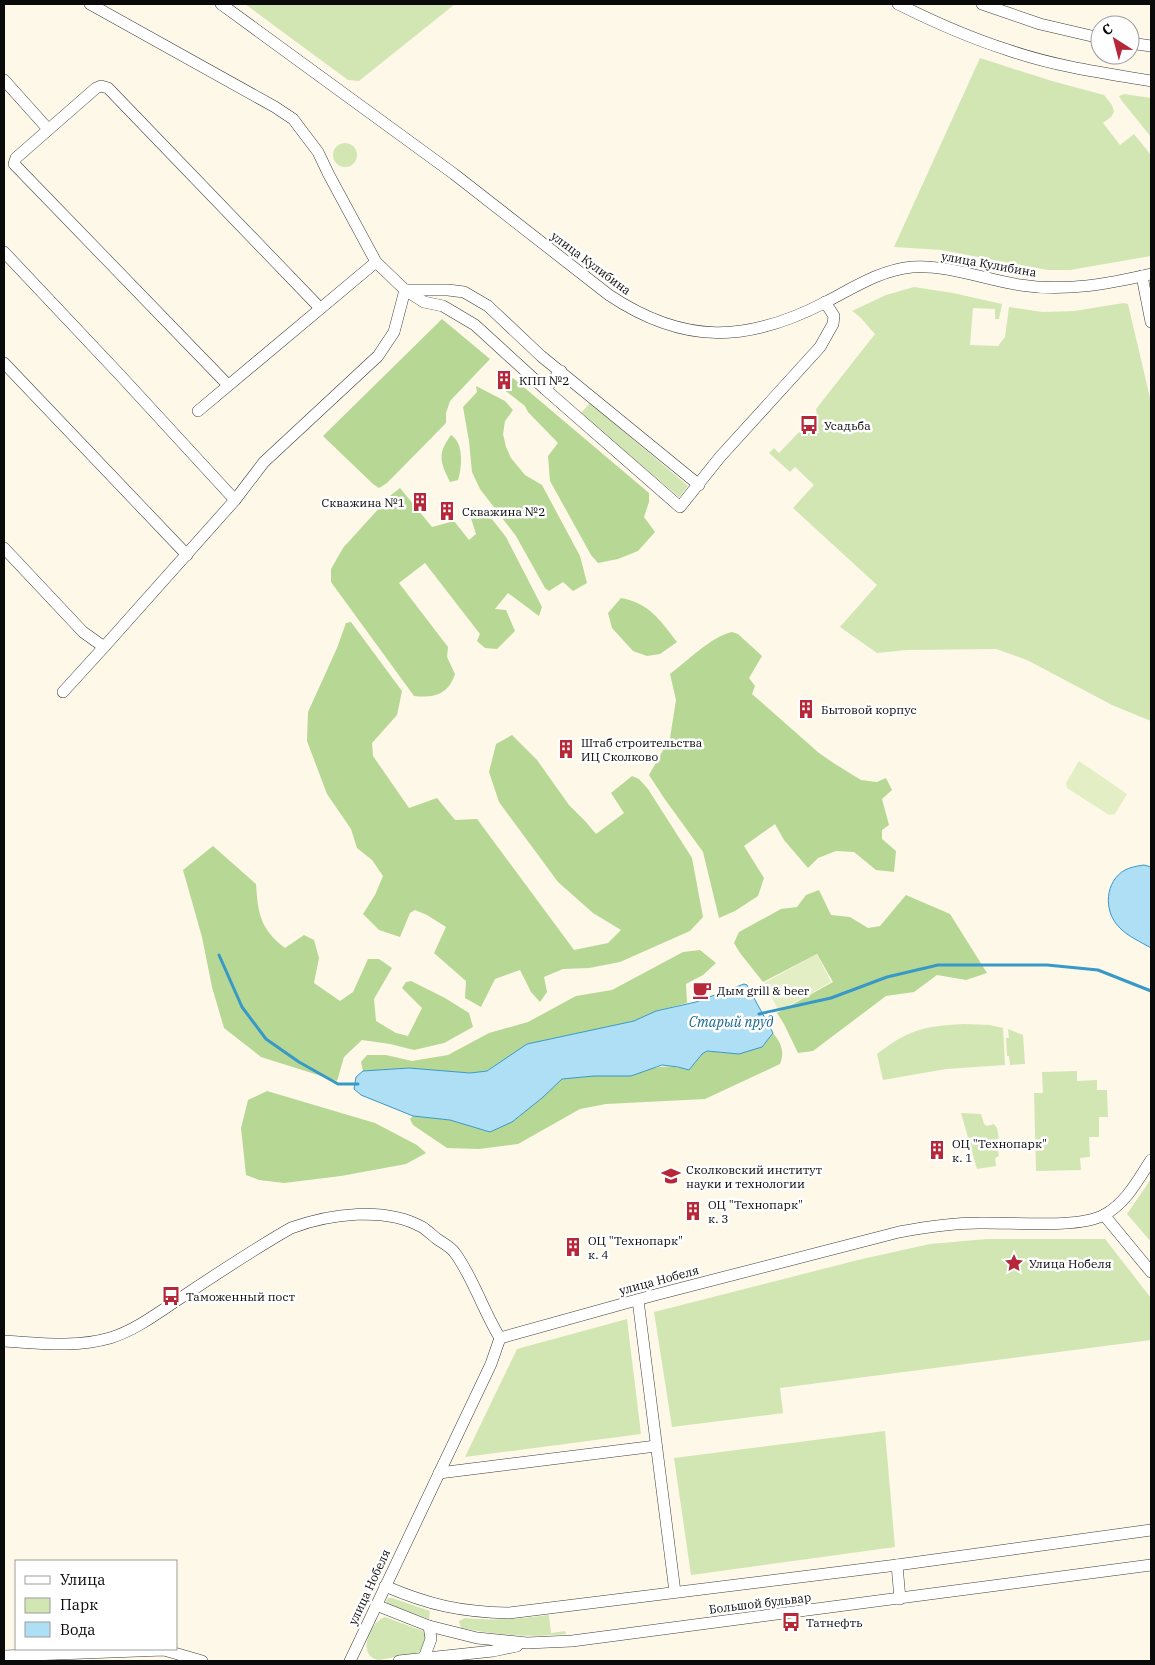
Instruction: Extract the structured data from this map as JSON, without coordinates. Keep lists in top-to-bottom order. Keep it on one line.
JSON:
{"streets":{"street":["улица Кулибина","улица Нобеля","Большой бульвар"]},"crossings":[["улица Нобеля","Большой бульвар"]],"water":["Старый пруд"],"places":{"building":["КПП №2","Скважина №1","Скважина №2","Бытовой корпус","Штаб строительства ИЦ Сколково","ОЦ \"Технопарк\" к. 1","ОЦ \"Технопарк\" к. 3","ОЦ \"Технопарк\" к. 4"],"bus stop":["Усадьба","Таможенный пост","Татнефть"],"cafe":["Дым grill & beer"],"school or university":["Сколковский институт науки и технологии"],"place":["Улица Нобеля"]},"legend":["Улица","Парк","Вода"],"north":"top left"}
